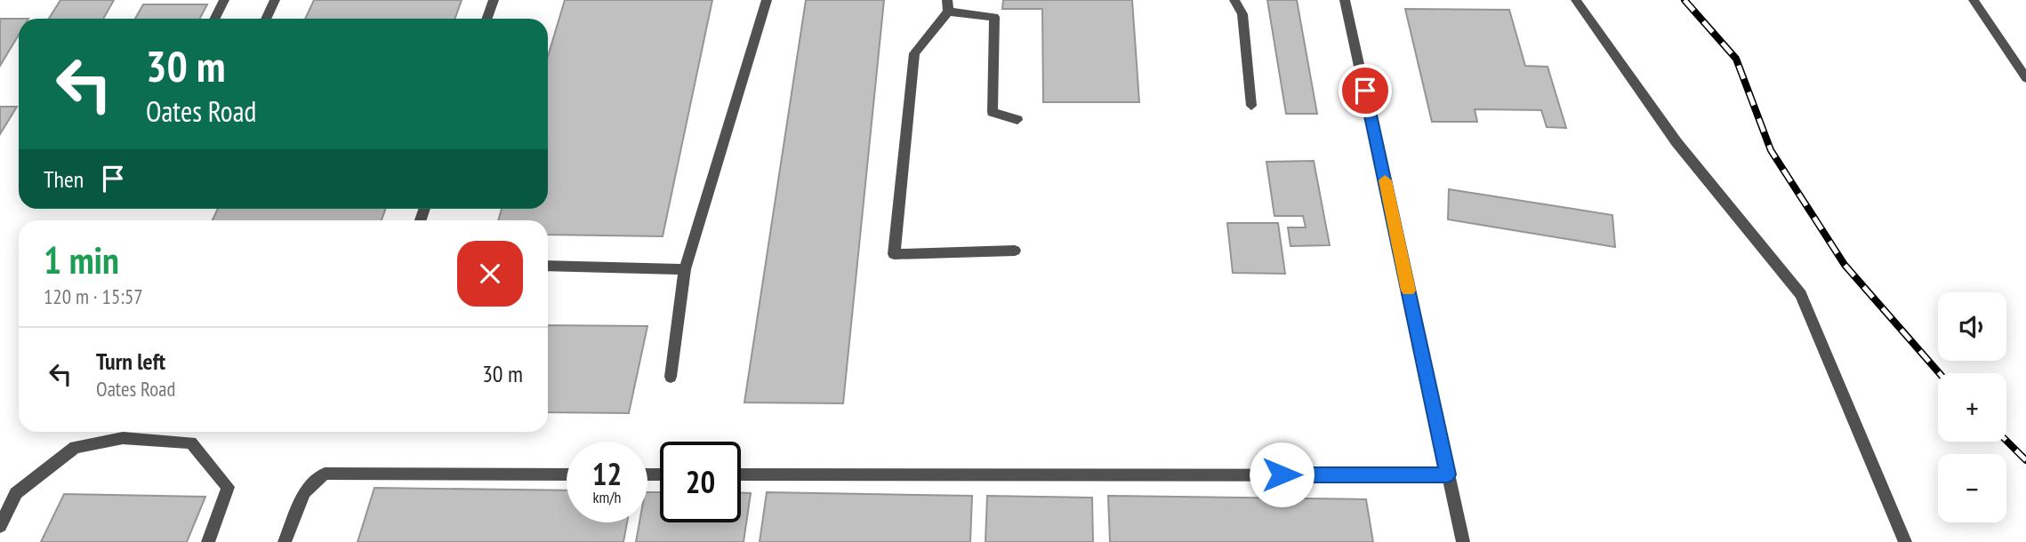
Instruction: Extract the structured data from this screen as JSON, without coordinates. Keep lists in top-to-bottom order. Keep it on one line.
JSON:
{"page":{"turn":["30 m","Oates Road"],"then":"Then","heading":["1 min","120 m · 15:57"],"map_buttons":["+","−"],"list":[{"name":"Turn left","note":"Oates Road","value":"30 m"}],"speed":"12 km/h","limit":"20"}}
